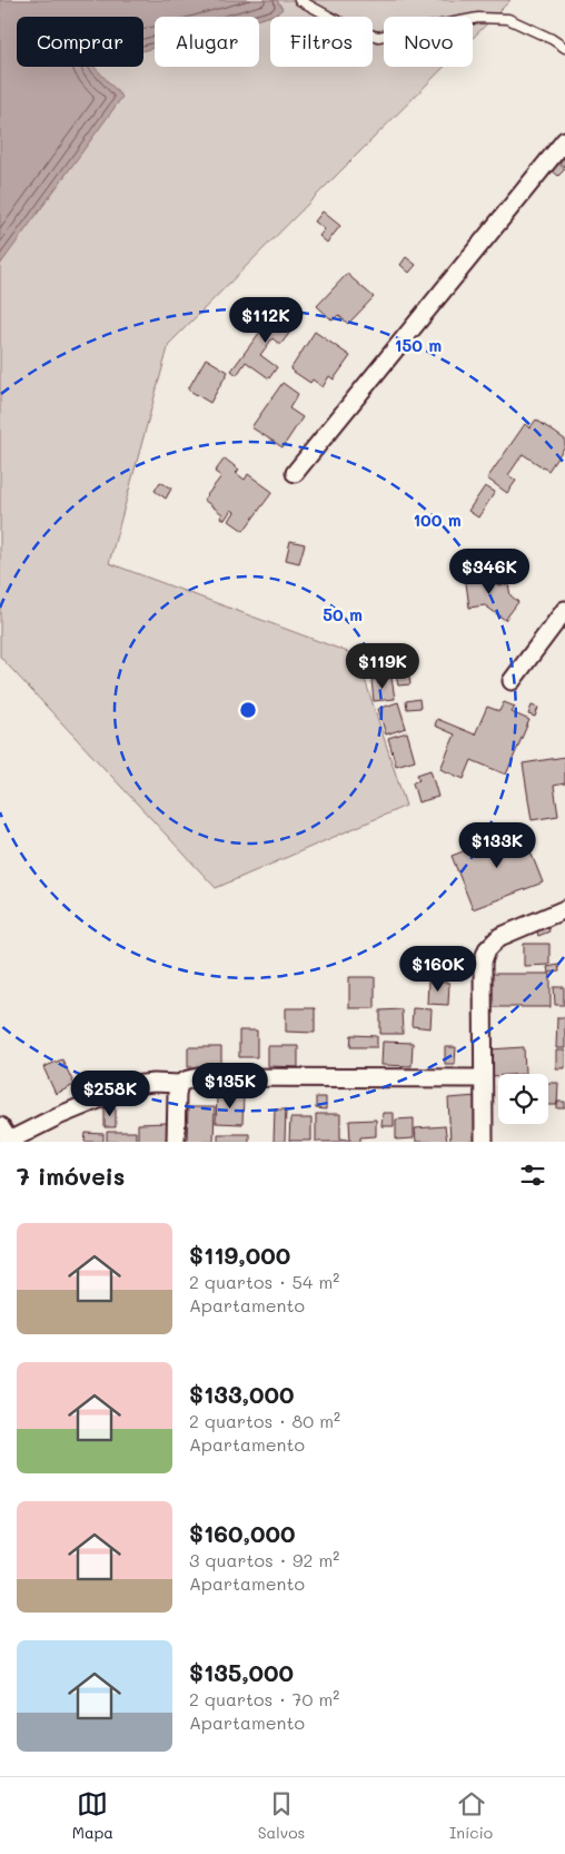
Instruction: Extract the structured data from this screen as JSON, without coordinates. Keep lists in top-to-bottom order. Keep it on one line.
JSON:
{"page":{"chip":["Comprar","Alugar","Filtros","Novo"],"price":["$112K","$346K","$119K","$133K","$160K","$135K","$258K"],"heading":"7 imóveis","list":[{"name":"$119,000","note":"2 quartos · 54 m² · Apartamento"},{"name":"$133,000","note":"2 quartos · 80 m² · Apartamento"},{"name":"$160,000","note":"3 quartos · 92 m² · Apartamento"},{"name":"$135,000","note":"2 quartos · 70 m² · Apartamento"}],"tabs":["Mapa","Salvos","Início"]},"rings":["150 m","100 m","50 m"]}
